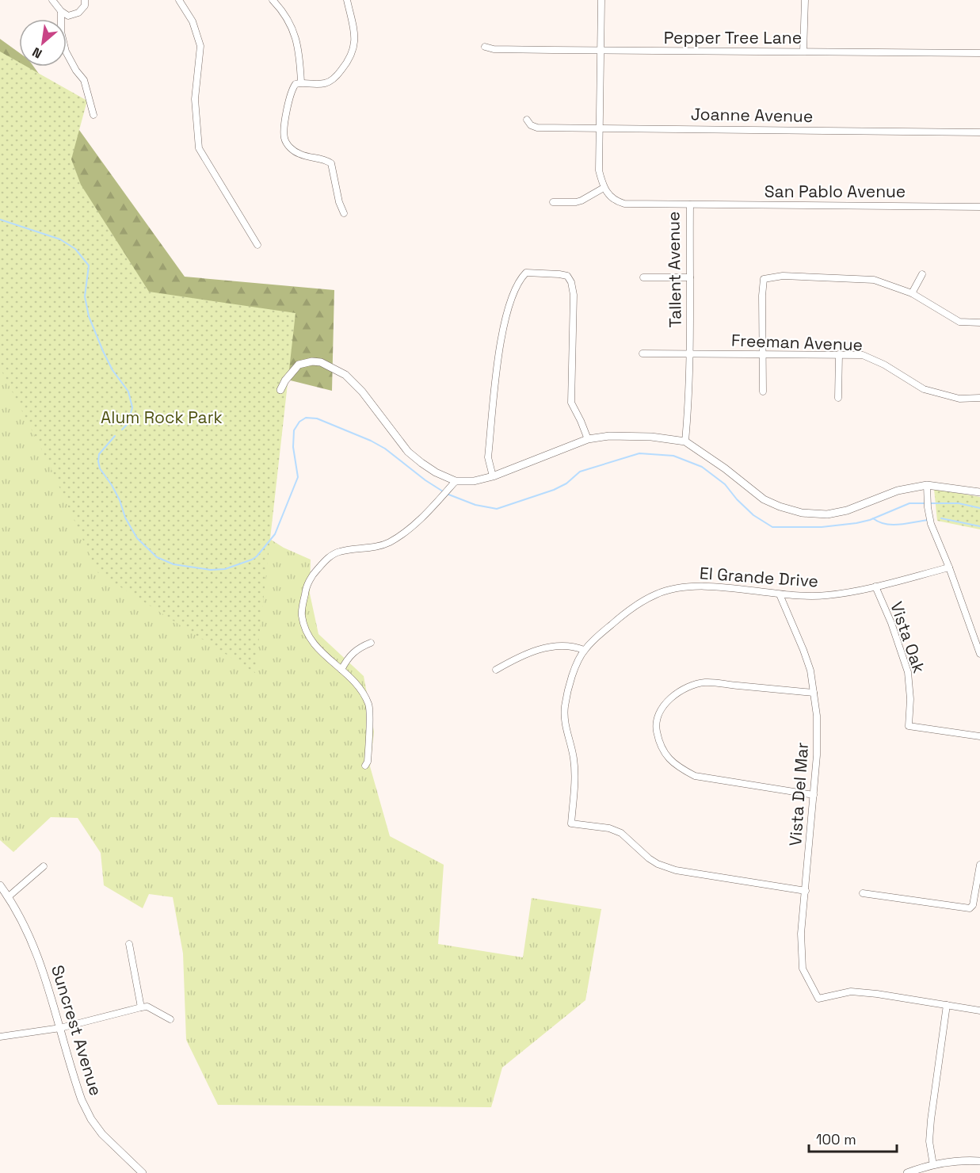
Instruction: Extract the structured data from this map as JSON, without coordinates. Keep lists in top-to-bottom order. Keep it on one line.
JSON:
{"streets":{"street":["Pepper Tree Lane","Joanne Avenue","San Pablo Avenue","Tallent Avenue","Freeman Avenue","El Grande Drive","Vista Oak","Vista Del Mar","Suncrest Avenue"]},"crossings":[["San Pablo Avenue","Tallent Avenue"],["Tallent Avenue","Freeman Avenue"],["El Grande Drive","Vista Oak"],["El Grande Drive","Vista Del Mar"]],"parks":["Alum Rock Park"],"scale_bar":"100 m","north":"bottom left"}
